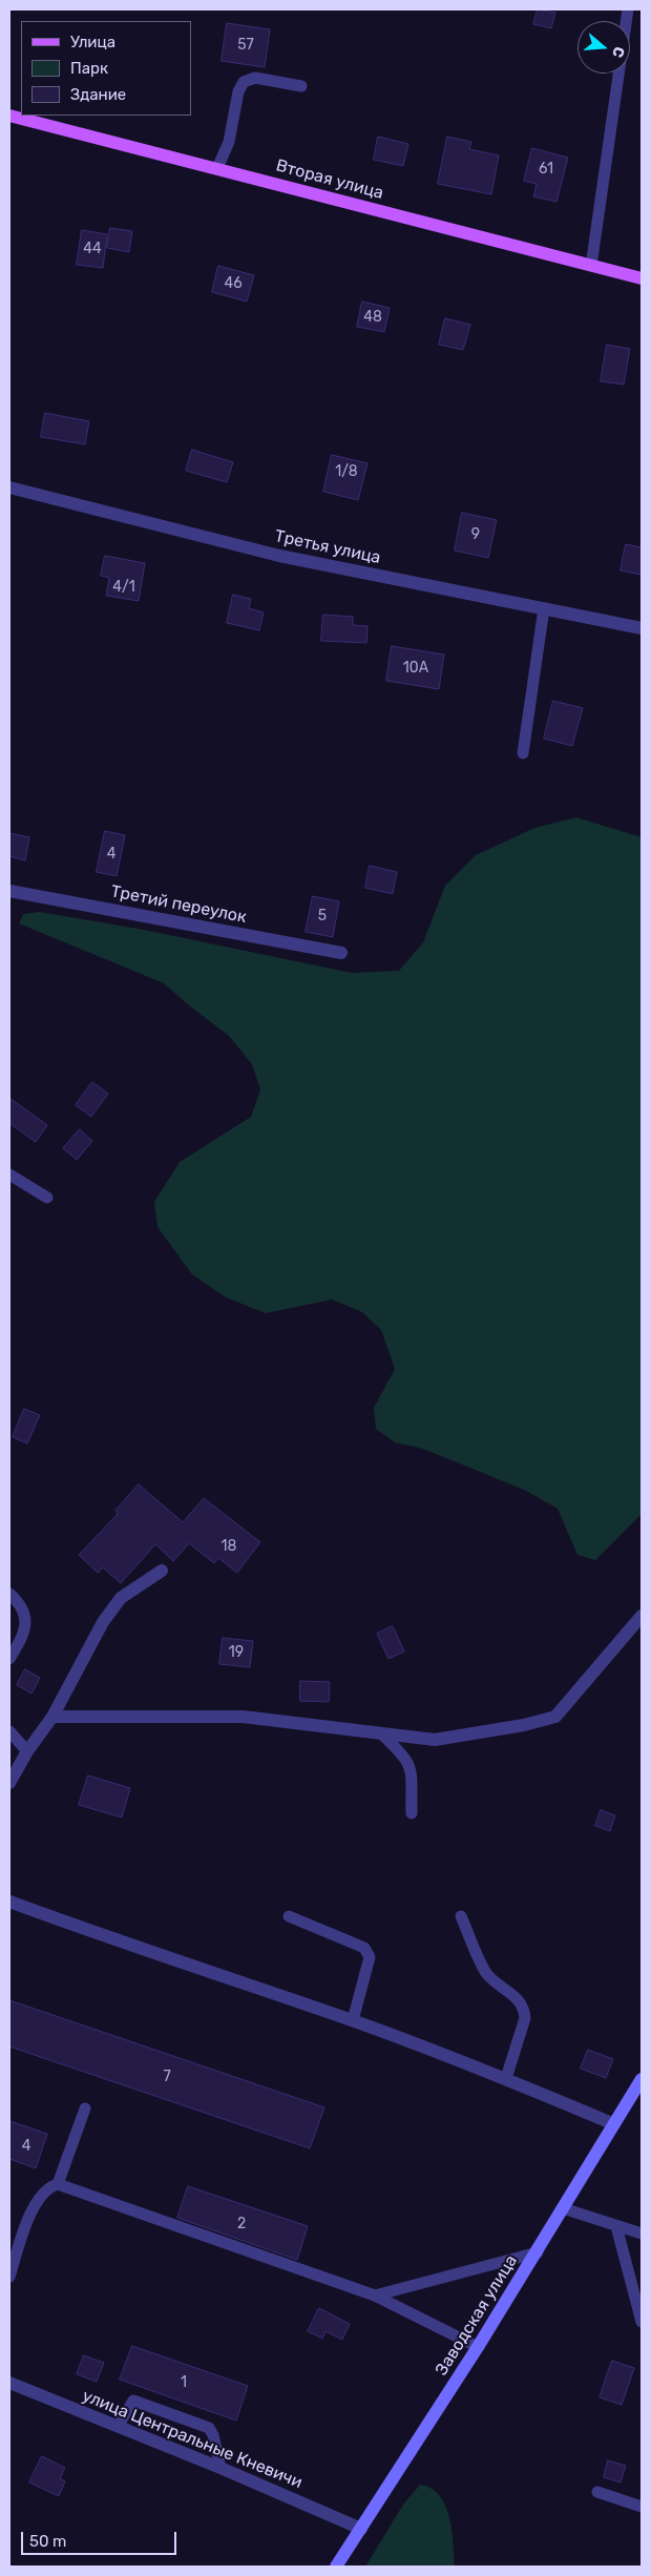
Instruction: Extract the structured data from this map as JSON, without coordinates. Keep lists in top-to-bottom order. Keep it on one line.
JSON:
{"streets":{"main road":["Вторая улица"],"street":["Третья улица","Третий переулок","Заводская улица","улица Центральные Кневичи"]},"crossings":[["Заводская улица","улица Центральные Кневичи"]],"house_numbers":["57","61","44","46","48","1/8","9","4/1","10А","4","5","18","19","7","4","2","1"],"legend":["Улица","Парк","Здание"],"scale_bar":"50 m","north":"right"}
